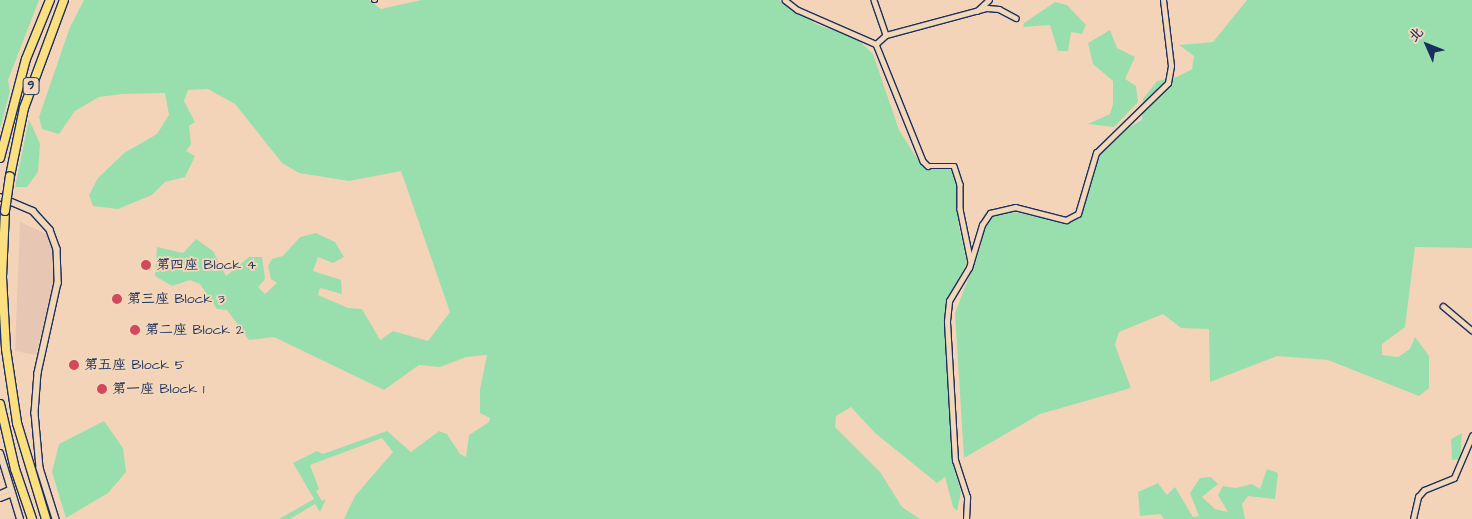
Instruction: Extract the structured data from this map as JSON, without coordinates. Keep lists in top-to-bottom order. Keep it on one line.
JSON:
{"streets":{"highway":["9"]},"places":["第四座 Block 4","第三座 Block 3","第二座 Block 2","第五座 Block 5","第一座 Block 1"],"north":"top left"}
